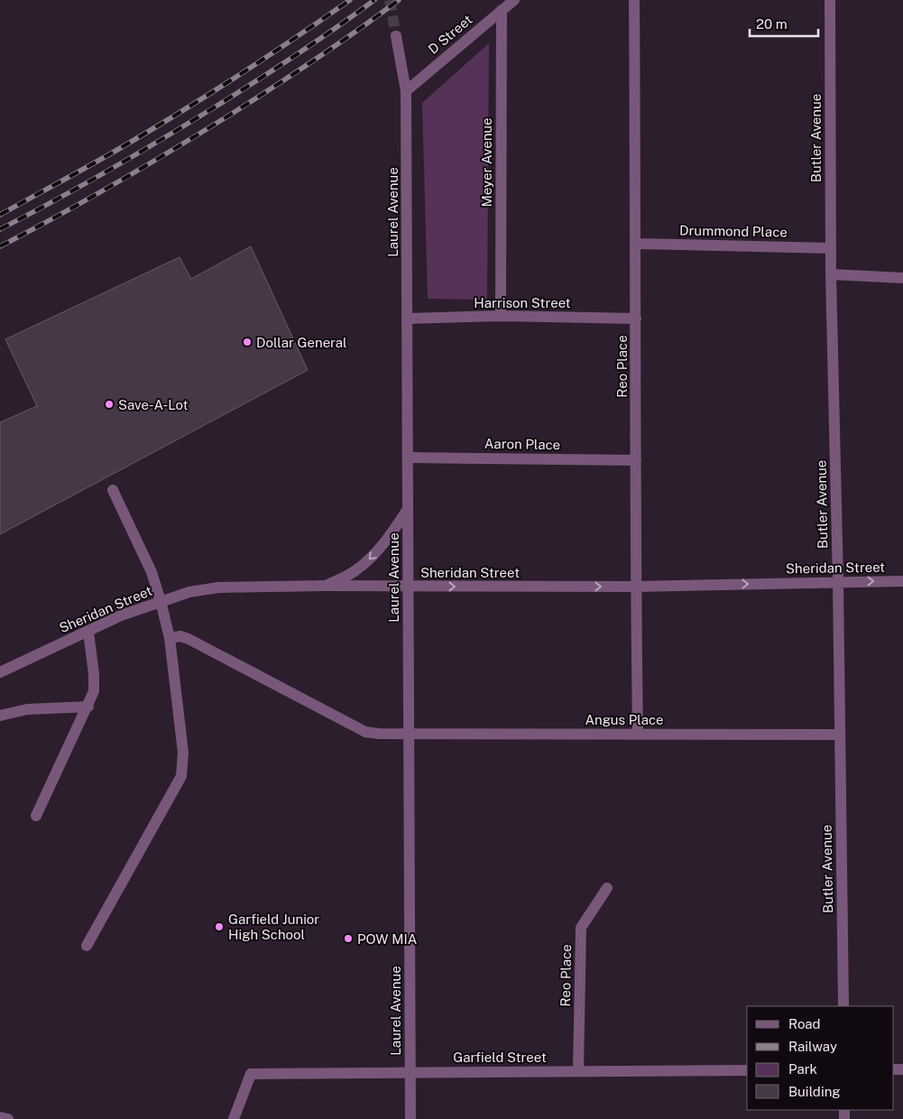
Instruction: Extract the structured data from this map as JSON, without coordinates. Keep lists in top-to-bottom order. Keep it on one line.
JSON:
{"streets":{"street":["D Street","Butler Avenue","Meyer Avenue","Laurel Avenue","Drummond Place","Harrison Street","Reo Place","Aaron Place","Sheridan Street","Angus Place","Garfield Street"]},"crossings":[["D Street","Meyer Avenue"],["D Street","Laurel Avenue"],["Butler Avenue","Drummond Place"],["Butler Avenue","Sheridan Street"],["Butler Avenue","Angus Place"],["Meyer Avenue","Harrison Street"],["Laurel Avenue","Harrison Street"],["Laurel Avenue","Aaron Place"],["Laurel Avenue","Sheridan Street"],["Laurel Avenue","Angus Place"],["Laurel Avenue","Garfield Street"],["Drummond Place","Reo Place"],["Harrison Street","Reo Place"],["Reo Place","Aaron Place"],["Reo Place","Sheridan Street"],["Reo Place","Angus Place"],["Reo Place","Garfield Street"]],"one_way":["Sheridan Street"],"places":["Dollar General","Save-A-Lot","Garfield Junior High School","POW MIA"],"legend":["Road","Railway","Park","Building"],"scale_bar":"20 m"}
